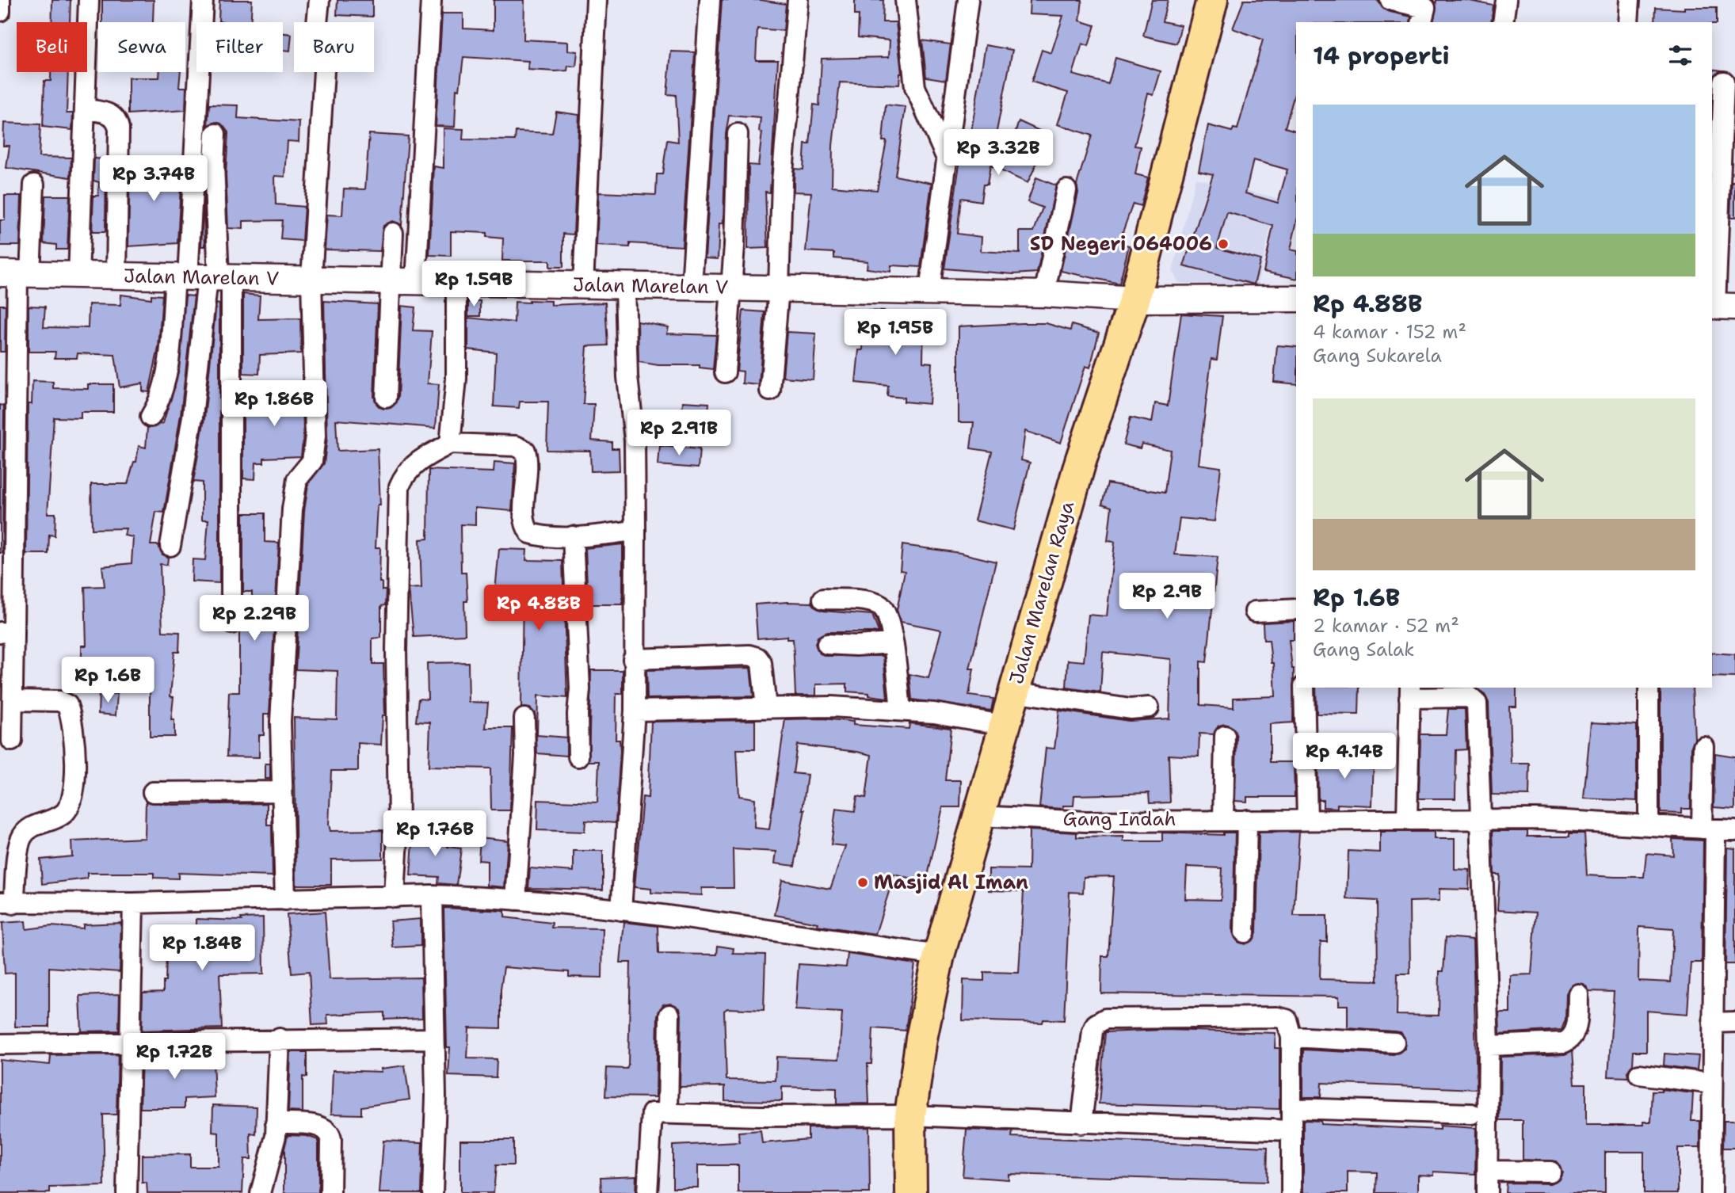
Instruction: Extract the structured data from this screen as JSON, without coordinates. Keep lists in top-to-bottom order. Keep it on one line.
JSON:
{"streets":{"main road":["Jalan Marelan Raya"],"street":["Jalan Marelan V","Gang Indah"]},"crossings":[["Jalan Marelan V","Jalan Marelan Raya"],["Jalan Marelan Raya","Gang Indah"]],"places":["SD Negeri 064006","Masjid Al Iman"],"page":{"chip":["Beli","Sewa","Filter","Baru"],"heading":"14 properti","list":[{"name":"Rp 4.88B","note":"4 kamar · 152 m² · Gang Sukarela"},{"name":"Rp 1.6B","note":"2 kamar · 52 m² · Gang Salak"}],"price":["Rp 3.32B","Rp 3.74B","Rp 1.59B","Rp 1.95B","Rp 1.86B","Rp 2.91B","Rp 2.9B","Rp 4.88B","Rp 2.29B","Rp 1.6B","Rp 4.14B","Rp 1.76B","Rp 1.84B","Rp 1.72B"]}}
